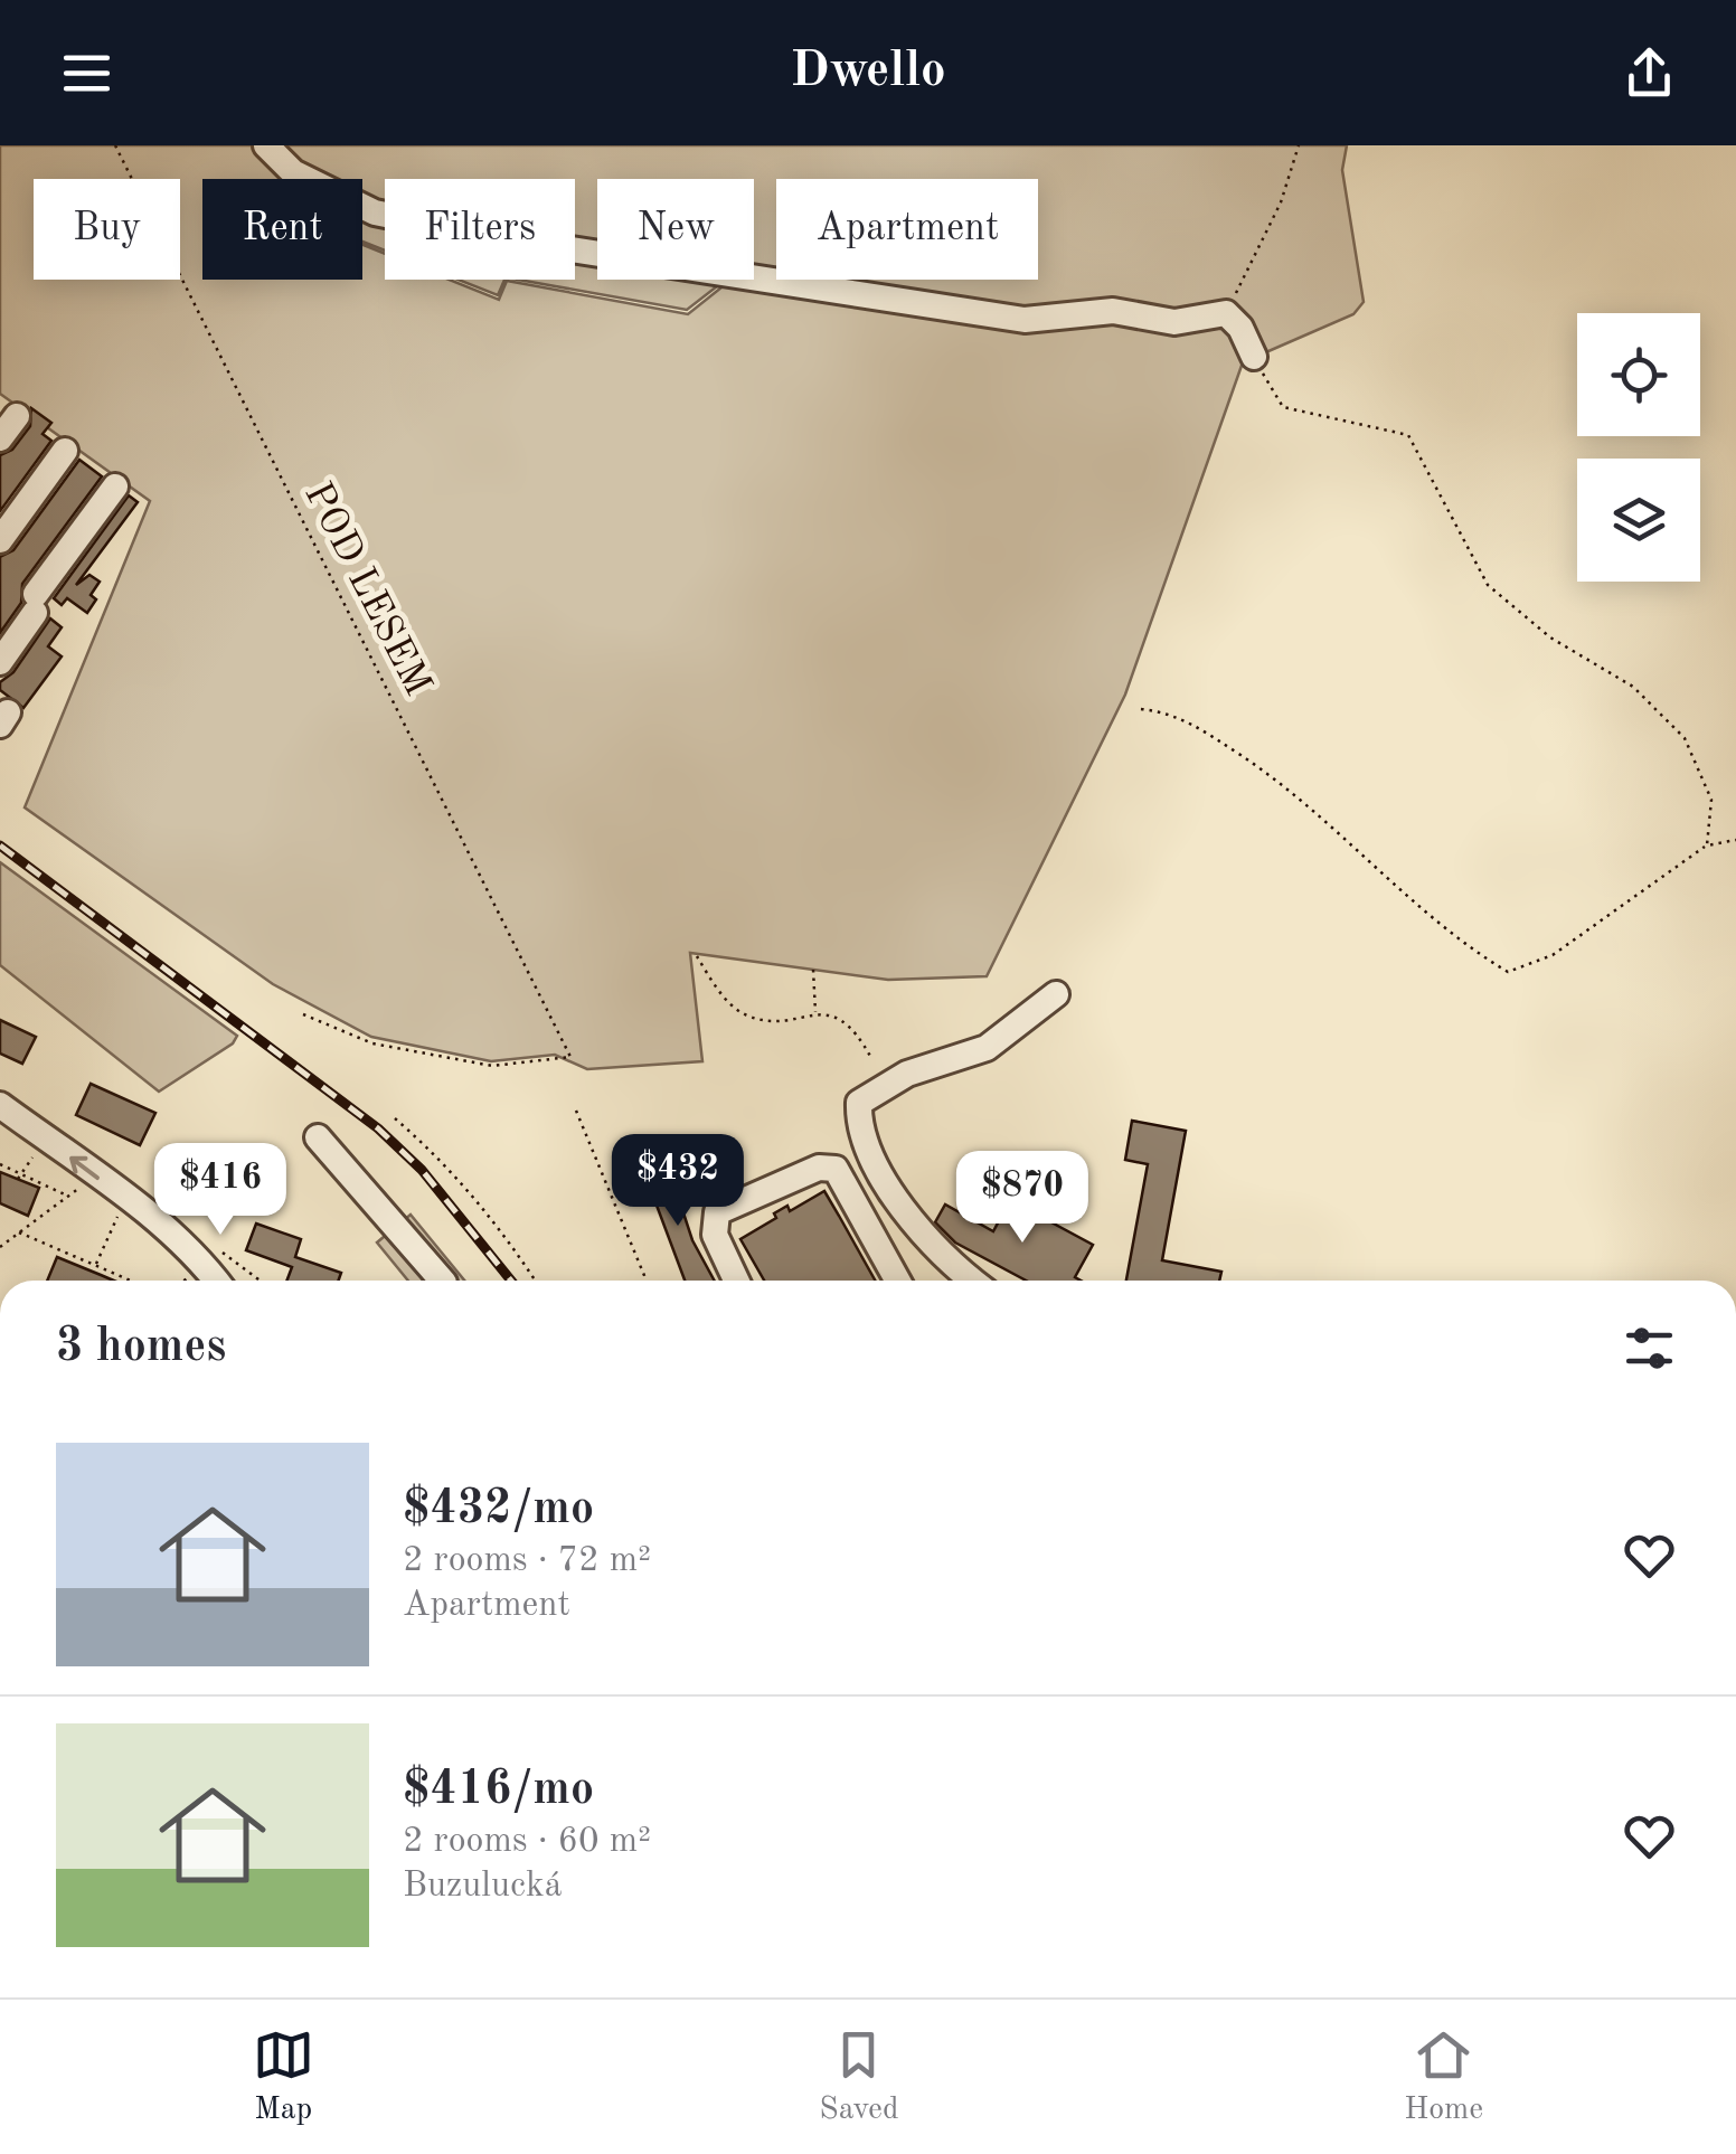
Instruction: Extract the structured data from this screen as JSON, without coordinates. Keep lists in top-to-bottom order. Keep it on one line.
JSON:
{"streets":{"path":["POD LESEM"]},"page":{"header":"Dwello","chip":["Buy","Rent","Filters","New","Apartment"],"price":["$432","$416","$870"],"heading":"3 homes","list":[{"name":"$432/mo","note":"2 rooms · 72 m² · Apartment"},{"name":"$416/mo","note":"2 rooms · 60 m² · Buzulucká"}],"tabs":["Map","Saved","Home"]}}
